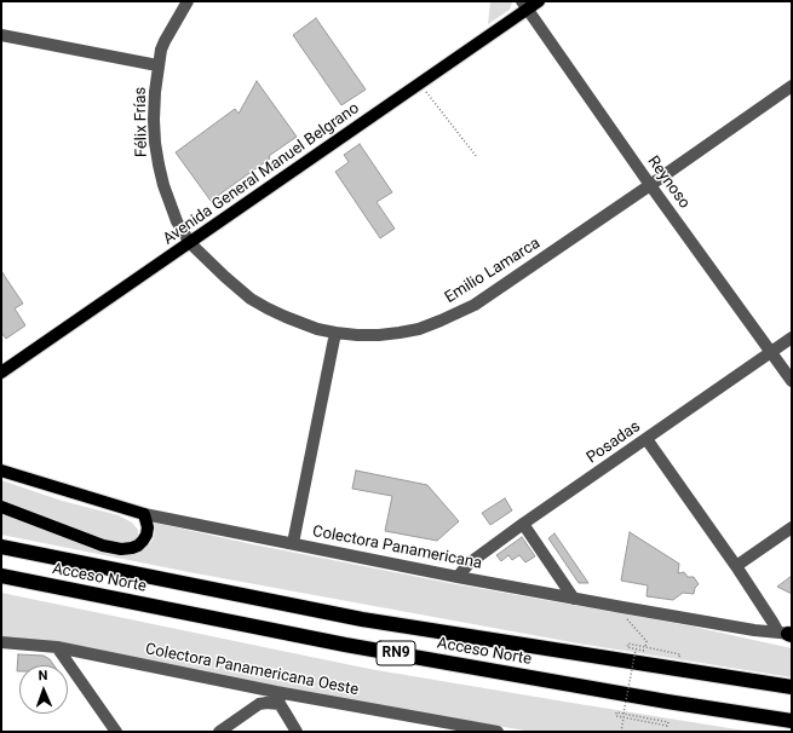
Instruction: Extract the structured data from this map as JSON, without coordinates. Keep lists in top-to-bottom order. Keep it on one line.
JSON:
{"streets":{"highway":["Acceso Norte","RN9"],"main road":["Avenida General Manuel Belgrano","Colectora Panamericana"],"street":["Félix Frías","Reynoso","Emilio Lamarca","Posadas","Colectora Panamericana Oeste"]},"crossings":[["Félix Frías","Avenida General Manuel Belgrano"],["Félix Frías","Emilio Lamarca"],["Avenida General Manuel Belgrano","Reynoso"],["Avenida General Manuel Belgrano","Emilio Lamarca"],["Reynoso","Emilio Lamarca"],["Reynoso","Posadas"],["Posadas","Colectora Panamericana"]],"north":"top"}
